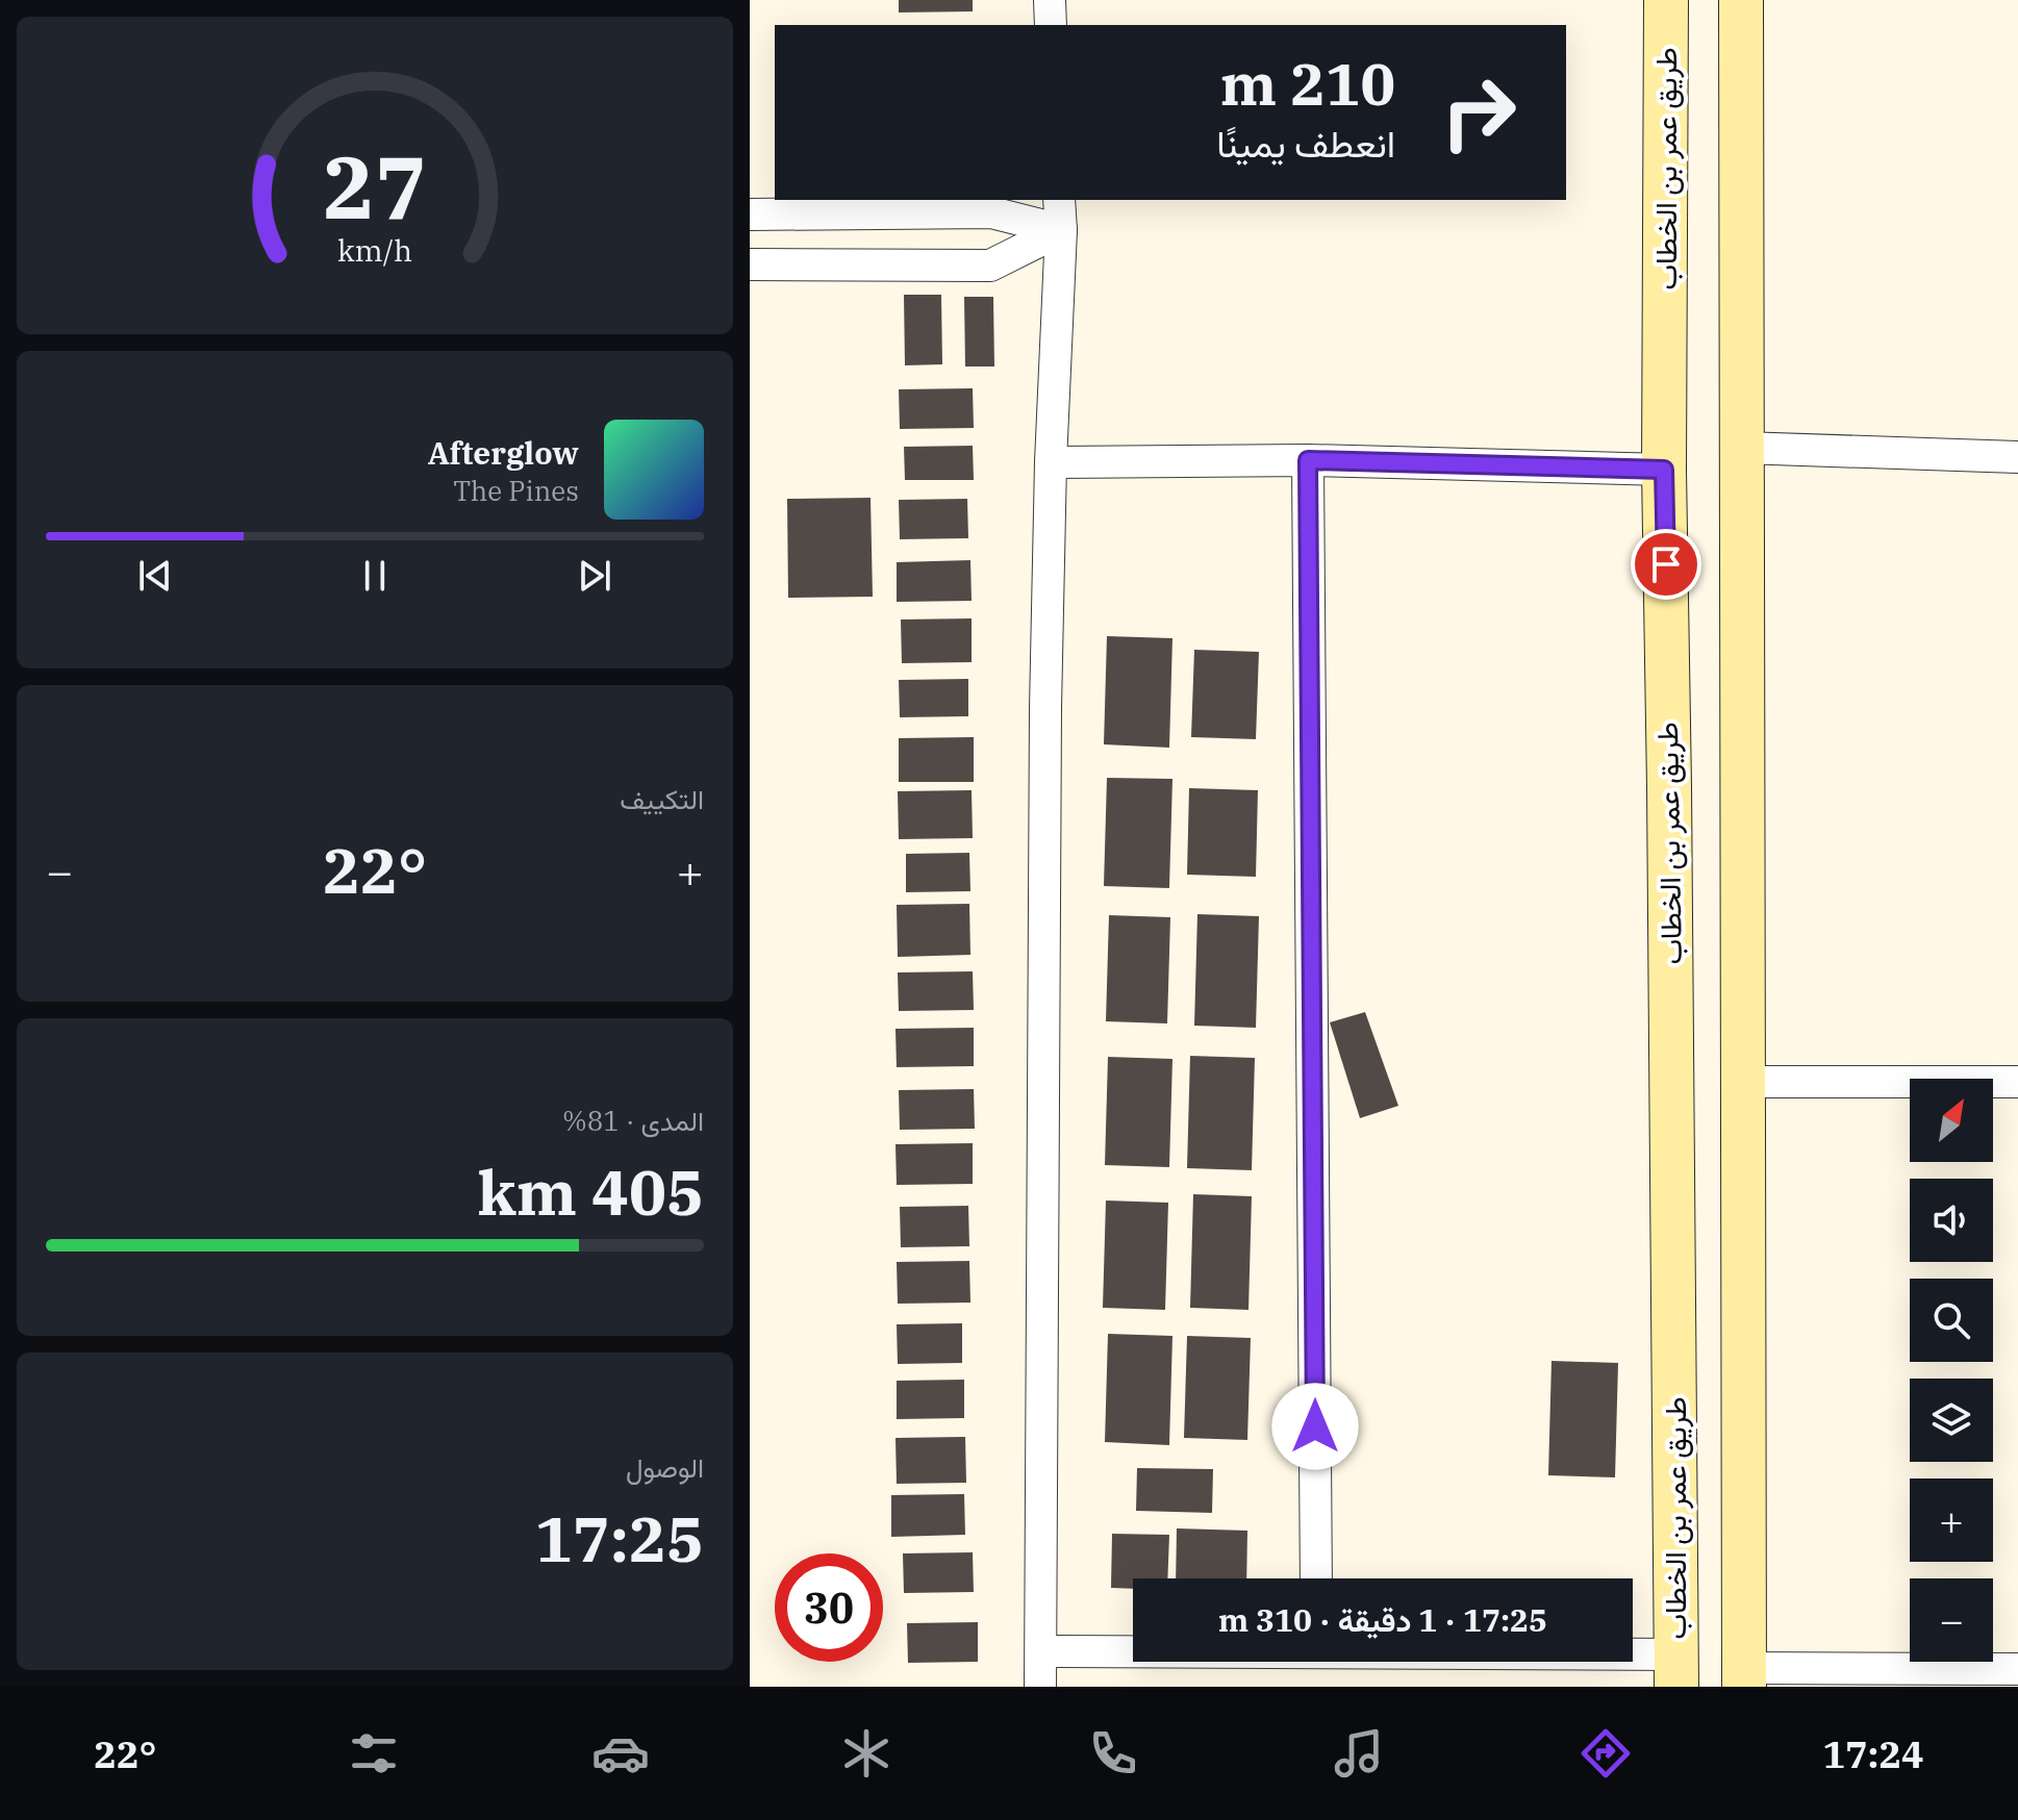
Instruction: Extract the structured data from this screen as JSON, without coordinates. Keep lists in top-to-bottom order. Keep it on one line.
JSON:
{"streets":{"main road":["طريق عمر بن الخطاب"]},"north":"top right","page":{"turn":["210 m","انعطف يمينًا"],"song":["Afterglow","The Pines"],"tile":["التكييف",["المدى · 81%","405 km"],["الوصول","17:25"]],"heat":["−","22°","+"],"map_buttons":["+","−"],"limit":"30","trip":"17:25 · 1 دقيقة · 310 m","tabs":["17:24","22°"],"gauge":["27","km/h"]}}
